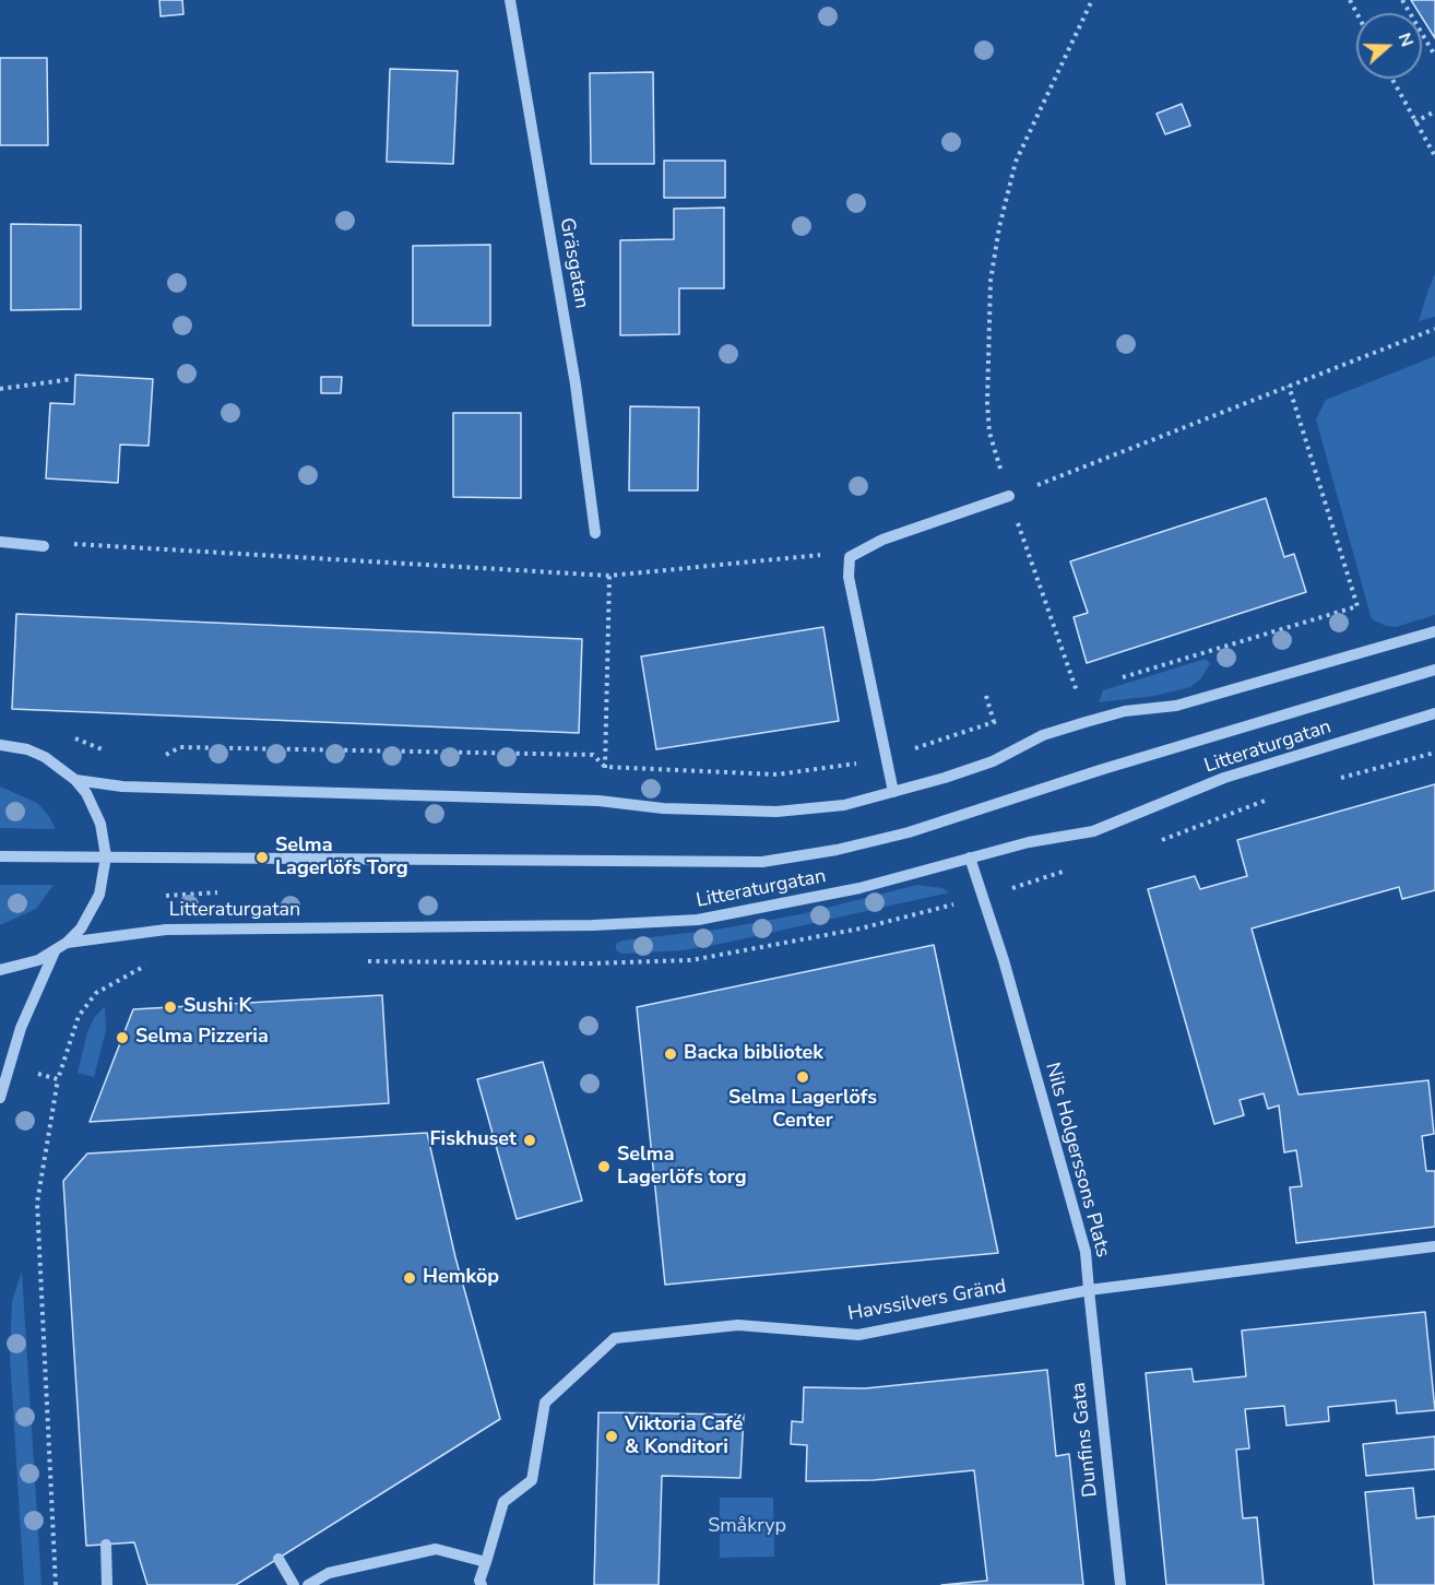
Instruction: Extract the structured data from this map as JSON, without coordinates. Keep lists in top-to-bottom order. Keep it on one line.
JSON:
{"streets":{"street":["Gräsgatan","Litteraturgatan","Nils Holgerssons Plats","Havssilvers Gränd","Dunfins Gata"]},"crossings":[["Litteraturgatan","Nils Holgerssons Plats"],["Nils Holgerssons Plats","Havssilvers Gränd"],["Nils Holgerssons Plats","Dunfins Gata"],["Havssilvers Gränd","Dunfins Gata"]],"parks":["Småkryp"],"places":["Selma Lagerlöfs Torg","Sushi K","Selma Pizzeria","Backa bibliotek","Selma Lagerlöfs Center","Fiskhuset","Selma Lagerlöfs torg","Hemköp","Viktoria Café & Konditori"],"north":"right"}
